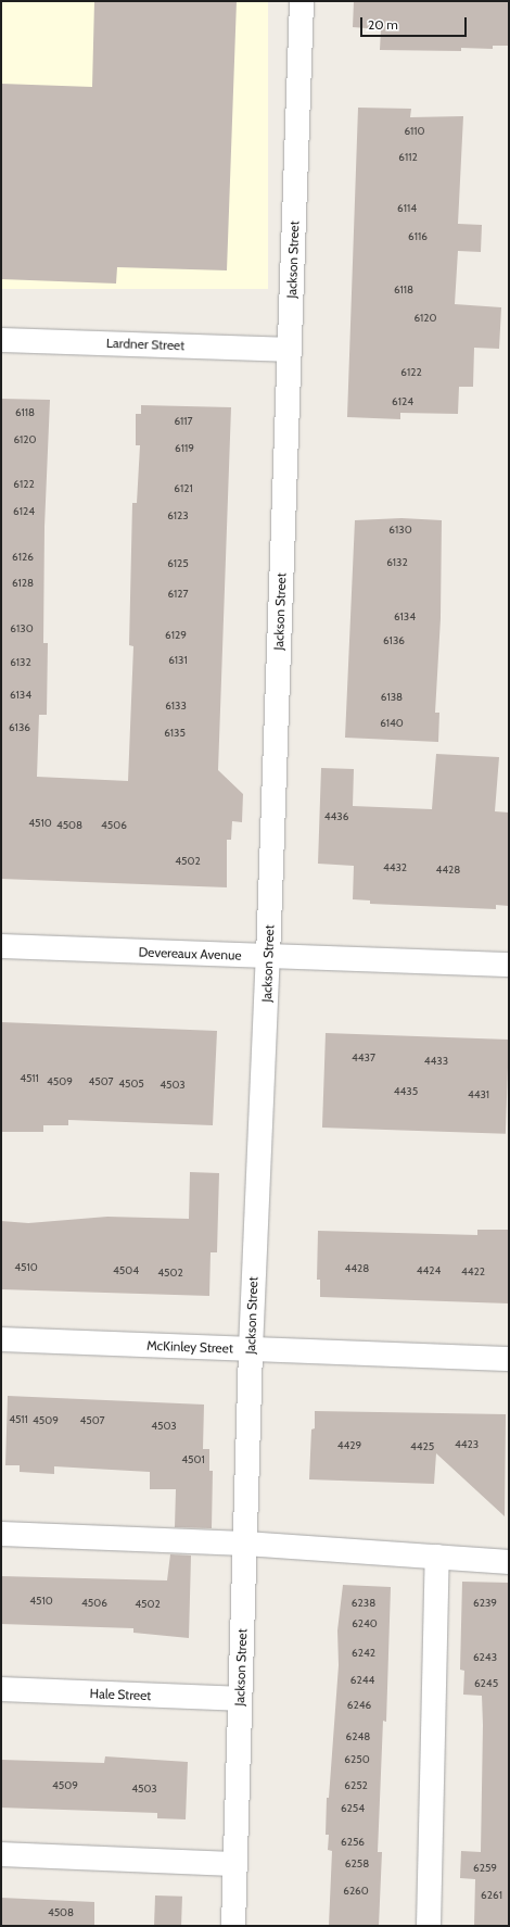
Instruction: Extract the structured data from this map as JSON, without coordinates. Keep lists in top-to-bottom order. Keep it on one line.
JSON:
{"streets":{"street":["Jackson Street","Lardner Street","Devereaux Avenue","McKinley Street","Hale Street"]},"crossings":[["Jackson Street","Lardner Street"],["Jackson Street","Devereaux Avenue"],["Jackson Street","McKinley Street"],["Jackson Street","Hale Street"]],"house_numbers":["6110","6112","6114","6116","6118","6120","6122","6124","6118","6117","6120","6119","6122","6121","6124","6123","6130","6126","6132","6125","6128","6127","6134","6130","6129","6136","6131","6132","6134","6138","6133","6140","6136","6135","4436","4510","4508","4506","4502","4432","4428","4437","4433","4511","4509","4507","4505","4503","4435","4431","4510","4428","4504","4424","4422","4502","4511","4509","4507","4503","4423","4429","4425","4501","4510","4506","6238","6239","4502","6240","6242","6243","6244","6245","6246","6248","6250","4509","6252","4503","6254","6256","6258","6259","6260","6261","4508"],"scale_bar":"20 m"}
